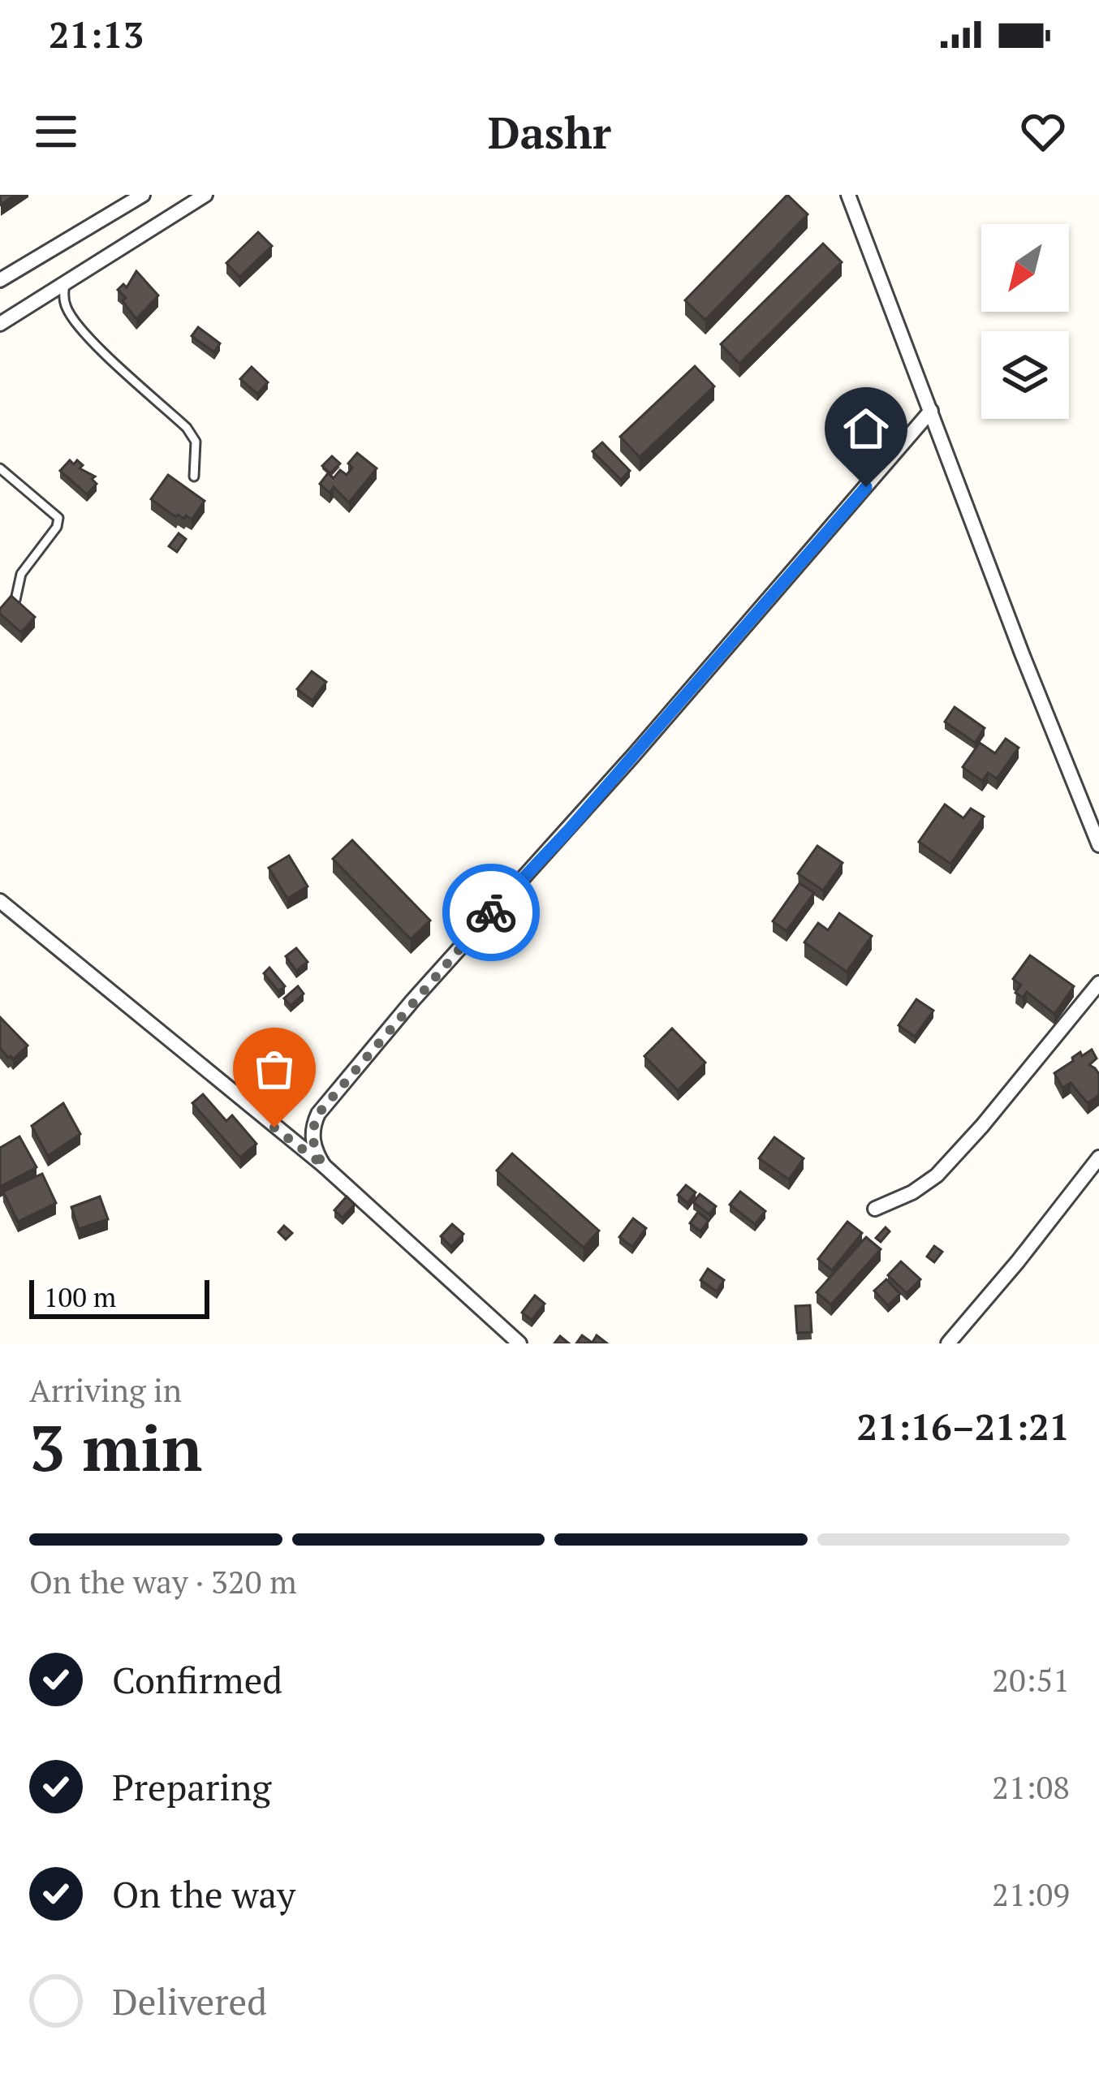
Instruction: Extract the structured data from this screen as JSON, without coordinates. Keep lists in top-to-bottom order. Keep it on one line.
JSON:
{"scale_bar":"100 m","north":"bottom left","page":{"status":"21:13","header":"Dashr","scale":"100 m","heading":["3 min","Arriving in","21:16–21:21"],"bar":"On the way · 320 m","list":[["Confirmed","20:51"],["Preparing","21:08"],["On the way","21:09"],"Delivered"]}}
